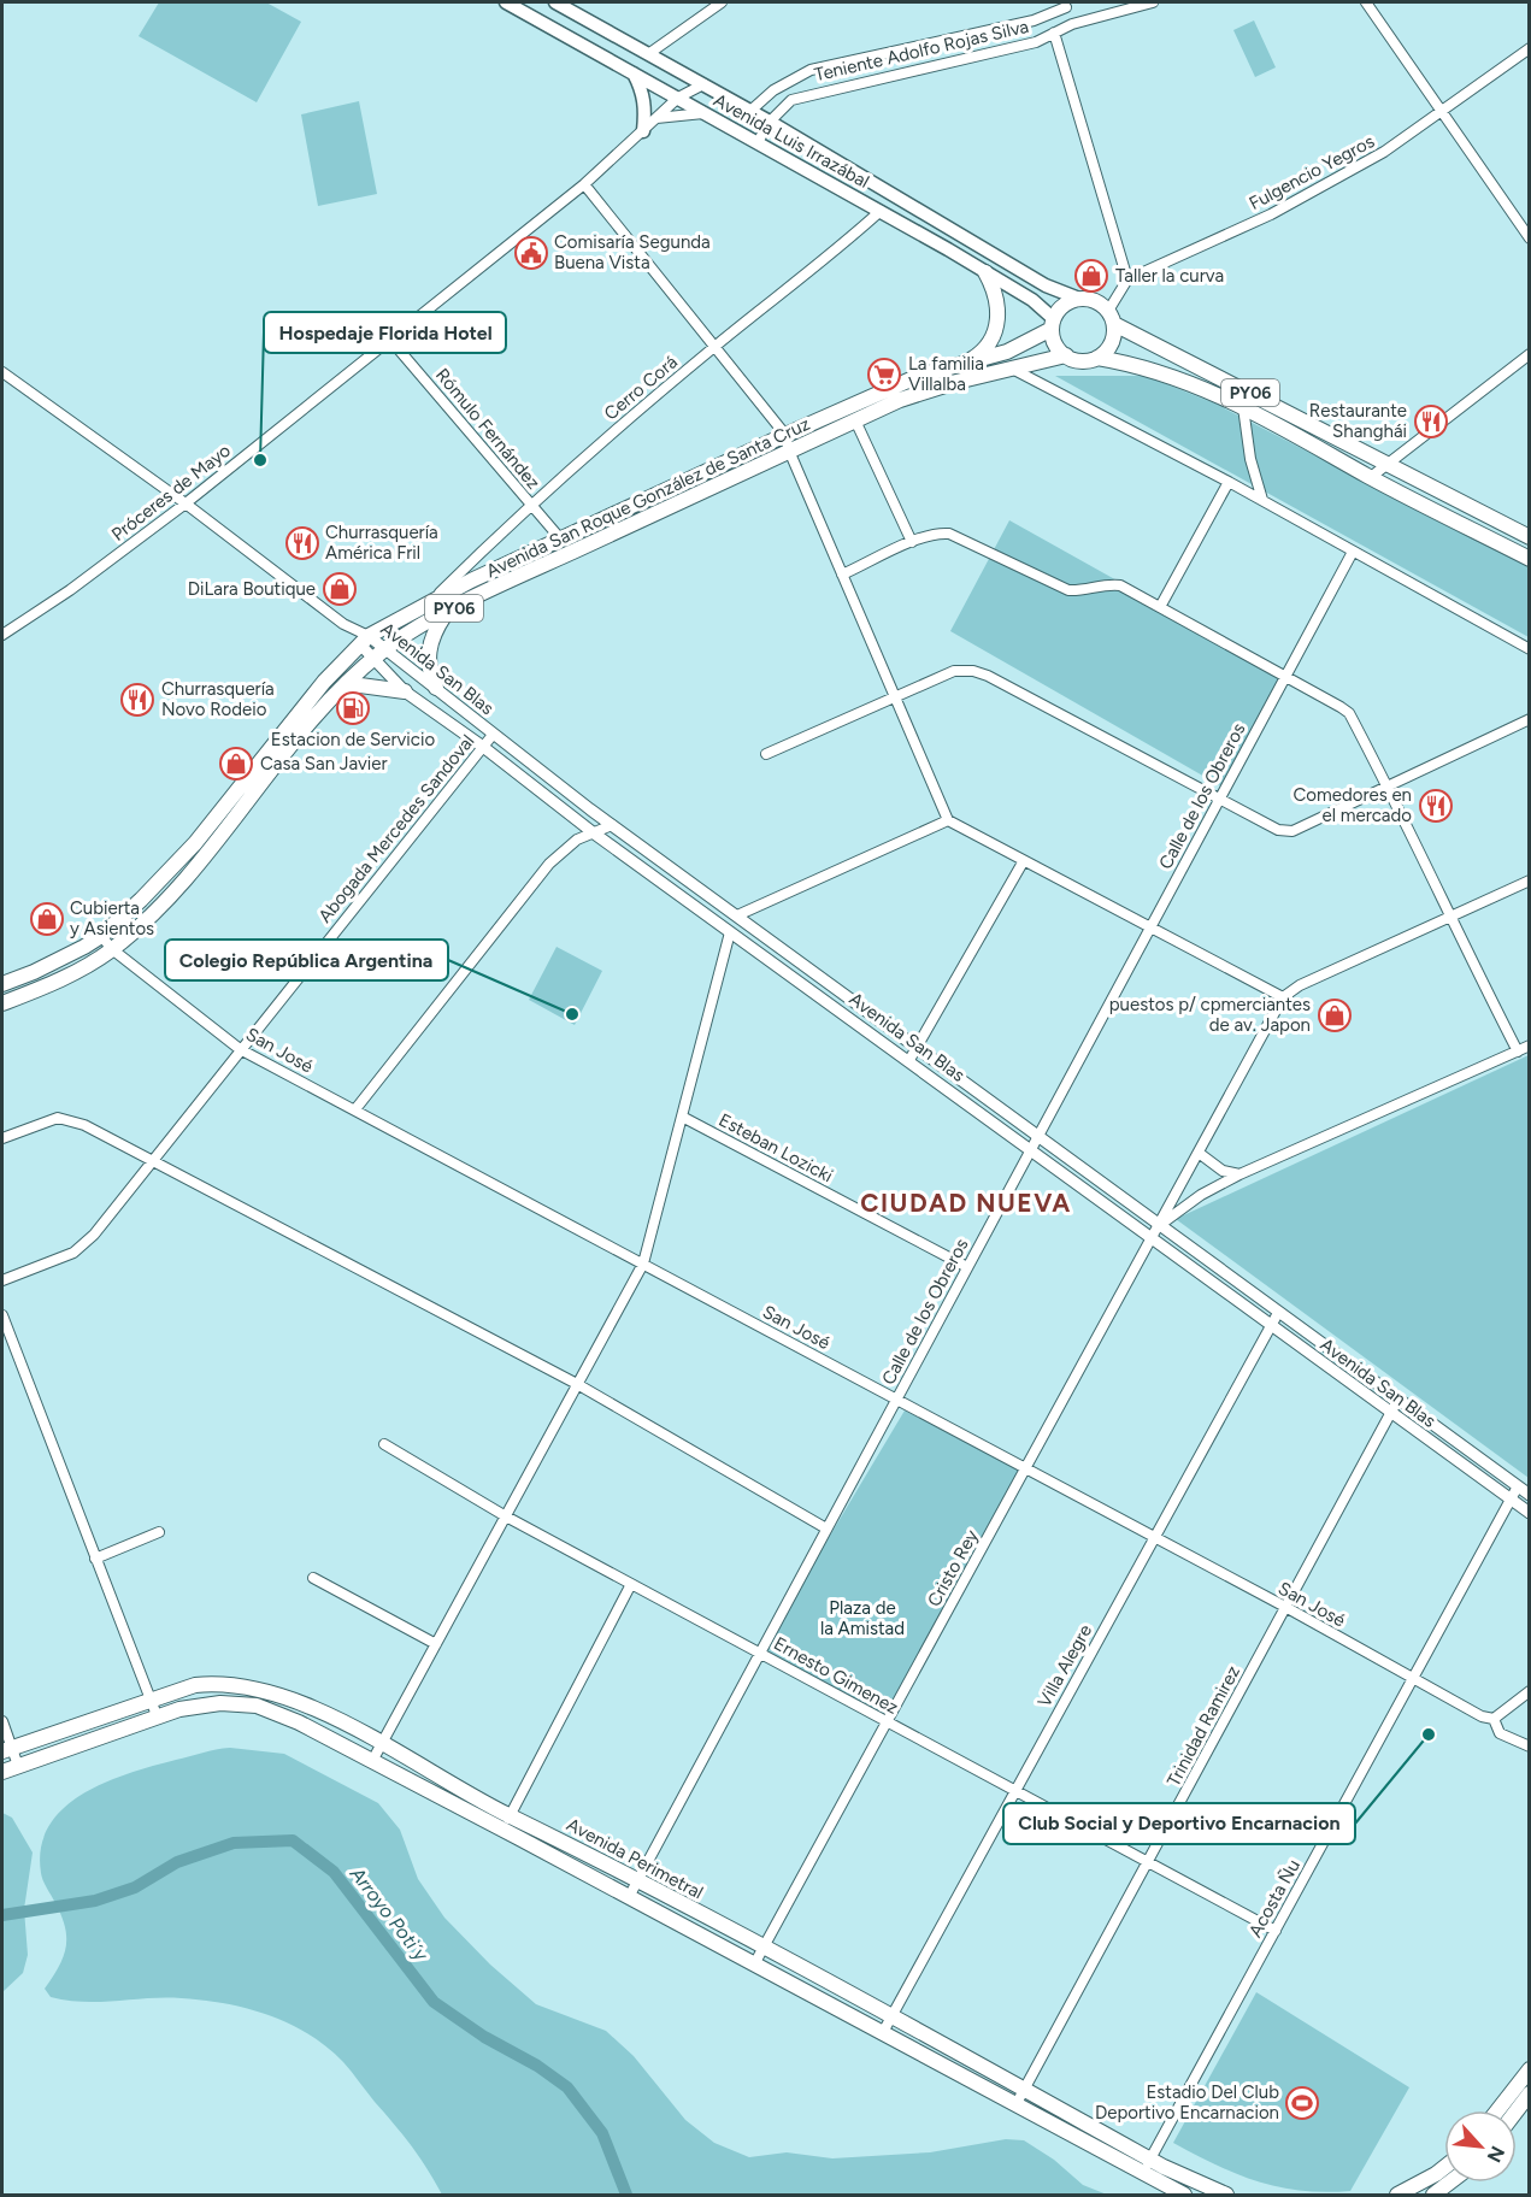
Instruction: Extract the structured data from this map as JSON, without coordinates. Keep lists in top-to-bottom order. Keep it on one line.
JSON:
{"streets":{"main road":["Avenida Luis Irrazábal","PY06","Avenida San Roque González de Santa Cruz","Avenida Perimetral"],"street":["Teniente Adolfo Rojas Silva","Fulgencio Yegros","Cerro Corá","Rómulo Fernández","Próceres de Mayo","Avenida San Blas","Calle de los Obreros","Abogada Mercedes Sandoval","San José","Esteban Lozicki","Cristo Rey","Villa Alegre","Ernesto Gimenez","Trinidad Ramirez","Acosta Ñu"]},"crossings":[["Teniente Adolfo Rojas Silva","Avenida Luis Irrazábal"],["Avenida Luis Irrazábal","Cerro Corá"],["Avenida Luis Irrazábal","PY06"],["Avenida Luis Irrazábal","Próceres de Mayo"],["Avenida Luis Irrazábal","Avenida San Roque González de Santa Cruz"],["Cerro Corá","Rómulo Fernández"],["Cerro Corá","Avenida San Roque González de Santa Cruz"],["PY06","Avenida San Roque González de Santa Cruz"],["Rómulo Fernández","Próceres de Mayo"],["Rómulo Fernández","Avenida San Roque González de Santa Cruz"],["Próceres de Mayo","Avenida San Blas"],["Avenida San Roque González de Santa Cruz","Avenida San Blas"],["Avenida San Roque González de Santa Cruz","San José"],["Avenida San Blas","Calle de los Obreros"],["Avenida San Blas","Abogada Mercedes Sandoval"],["Avenida San Blas","Cristo Rey"],["Avenida San Blas","Villa Alegre"],["Avenida San Blas","Trinidad Ramirez"],["Avenida San Blas","Acosta Ñu"],["Calle de los Obreros","San José"],["Calle de los Obreros","Esteban Lozicki"],["Calle de los Obreros","Ernesto Gimenez"],["Calle de los Obreros","Avenida Perimetral"],["Abogada Mercedes Sandoval","San José"],["San José","Cristo Rey"],["San José","Villa Alegre"],["San José","Trinidad Ramirez"],["San José","Acosta Ñu"],["Cristo Rey","Ernesto Gimenez"],["Cristo Rey","Avenida Perimetral"],["Villa Alegre","Ernesto Gimenez"],["Villa Alegre","Avenida Perimetral"],["Ernesto Gimenez","Trinidad Ramirez"],["Ernesto Gimenez","Acosta Ñu"],["Trinidad Ramirez","Avenida Perimetral"],["Avenida Perimetral","Acosta Ñu"]],"districts":["CIUDAD NUEVA"],"water":["Arroyo Poti´y"],"parks":["Plaza de la Amistad"],"places":{"public building":["Comisaría Segunda Buena Vista"],"shop":["Taller la curva","DiLara Boutique","Casa San Javier","Cubierta y Asientos","puestos p/ cpmerciantes de av. Japon"],"supermarket":["La familia Villalba"],"restaurant":["Restaurante Shanghái","Churrasquería América Fril","Churrasquería Novo Rodeio","Comedores en el mercado"],"other":["Hospedaje Florida Hotel","Colegio República Argentina","Club Social y Deportivo Encarnacion"],"fuel station":["Estacion de Servicio"],"sports":["Estadio Del Club Deportivo Encarnacion"]},"north":"bottom right"}
